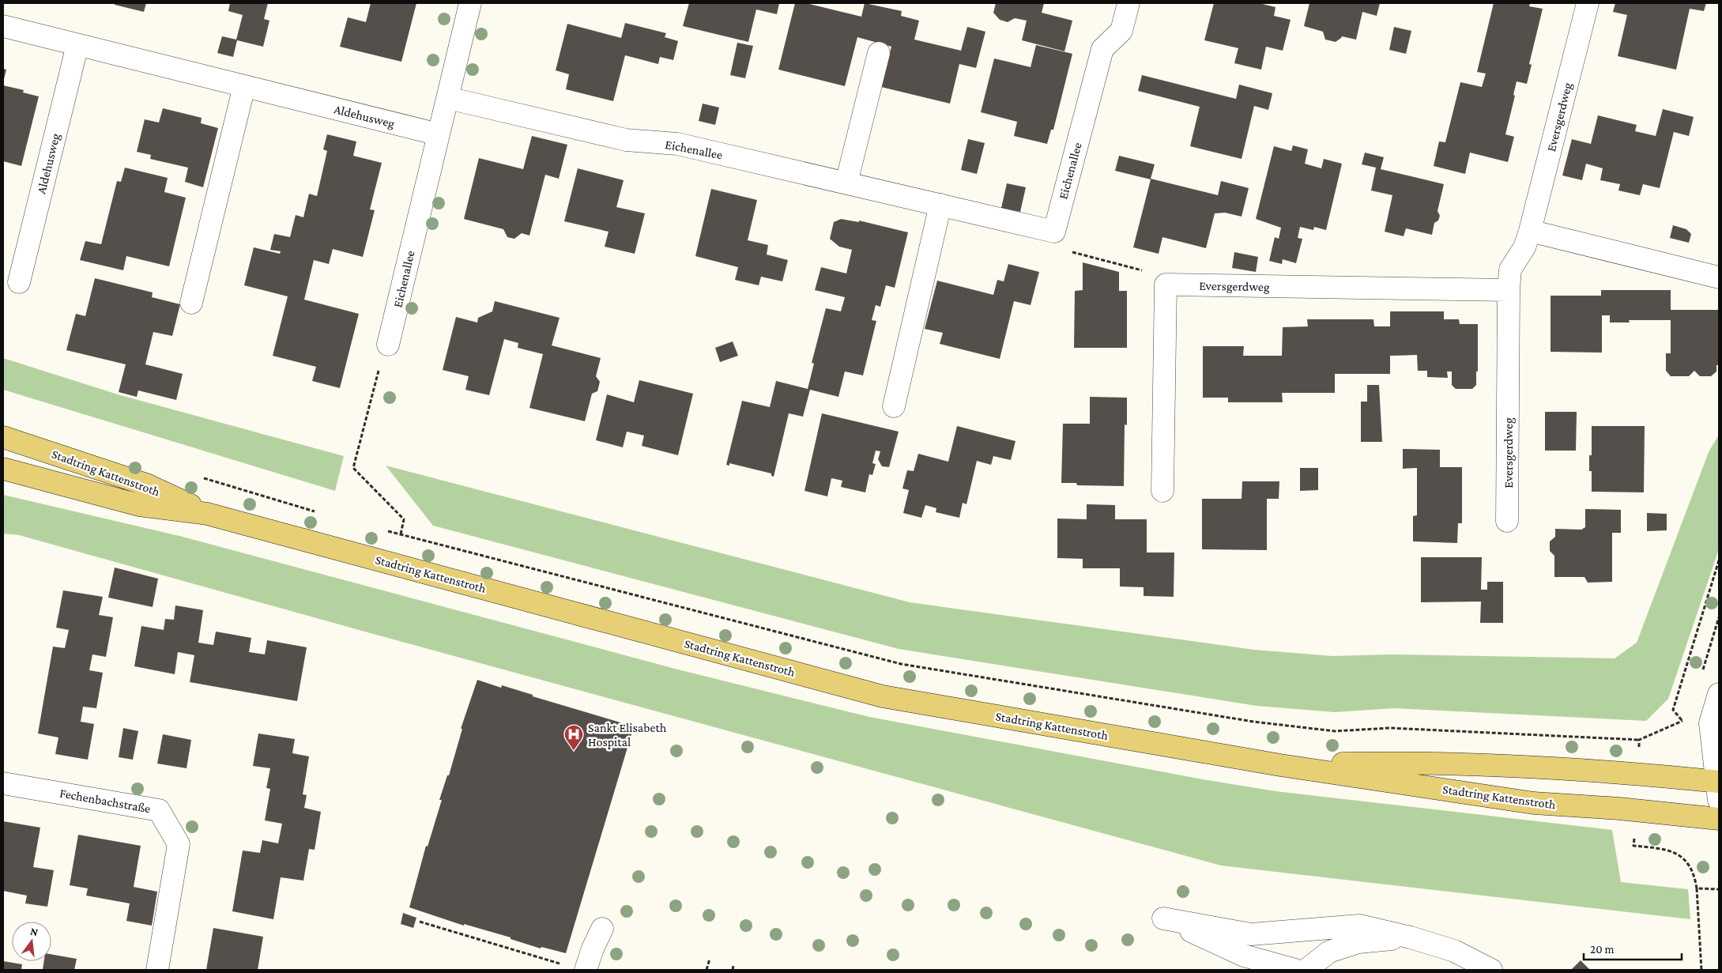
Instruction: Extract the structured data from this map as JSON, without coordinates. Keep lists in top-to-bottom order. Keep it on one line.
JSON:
{"streets":{"main road":["Stadtring Kattenstroth"],"street":["Aldehusweg","Eversgerdweg","Eichenallee","Fechenbachstraße"]},"crossings":[["Aldehusweg","Eichenallee"]],"places":{"hospital":["Sankt Elisabeth Hospital"]},"scale_bar":"20 m","north":"top"}
